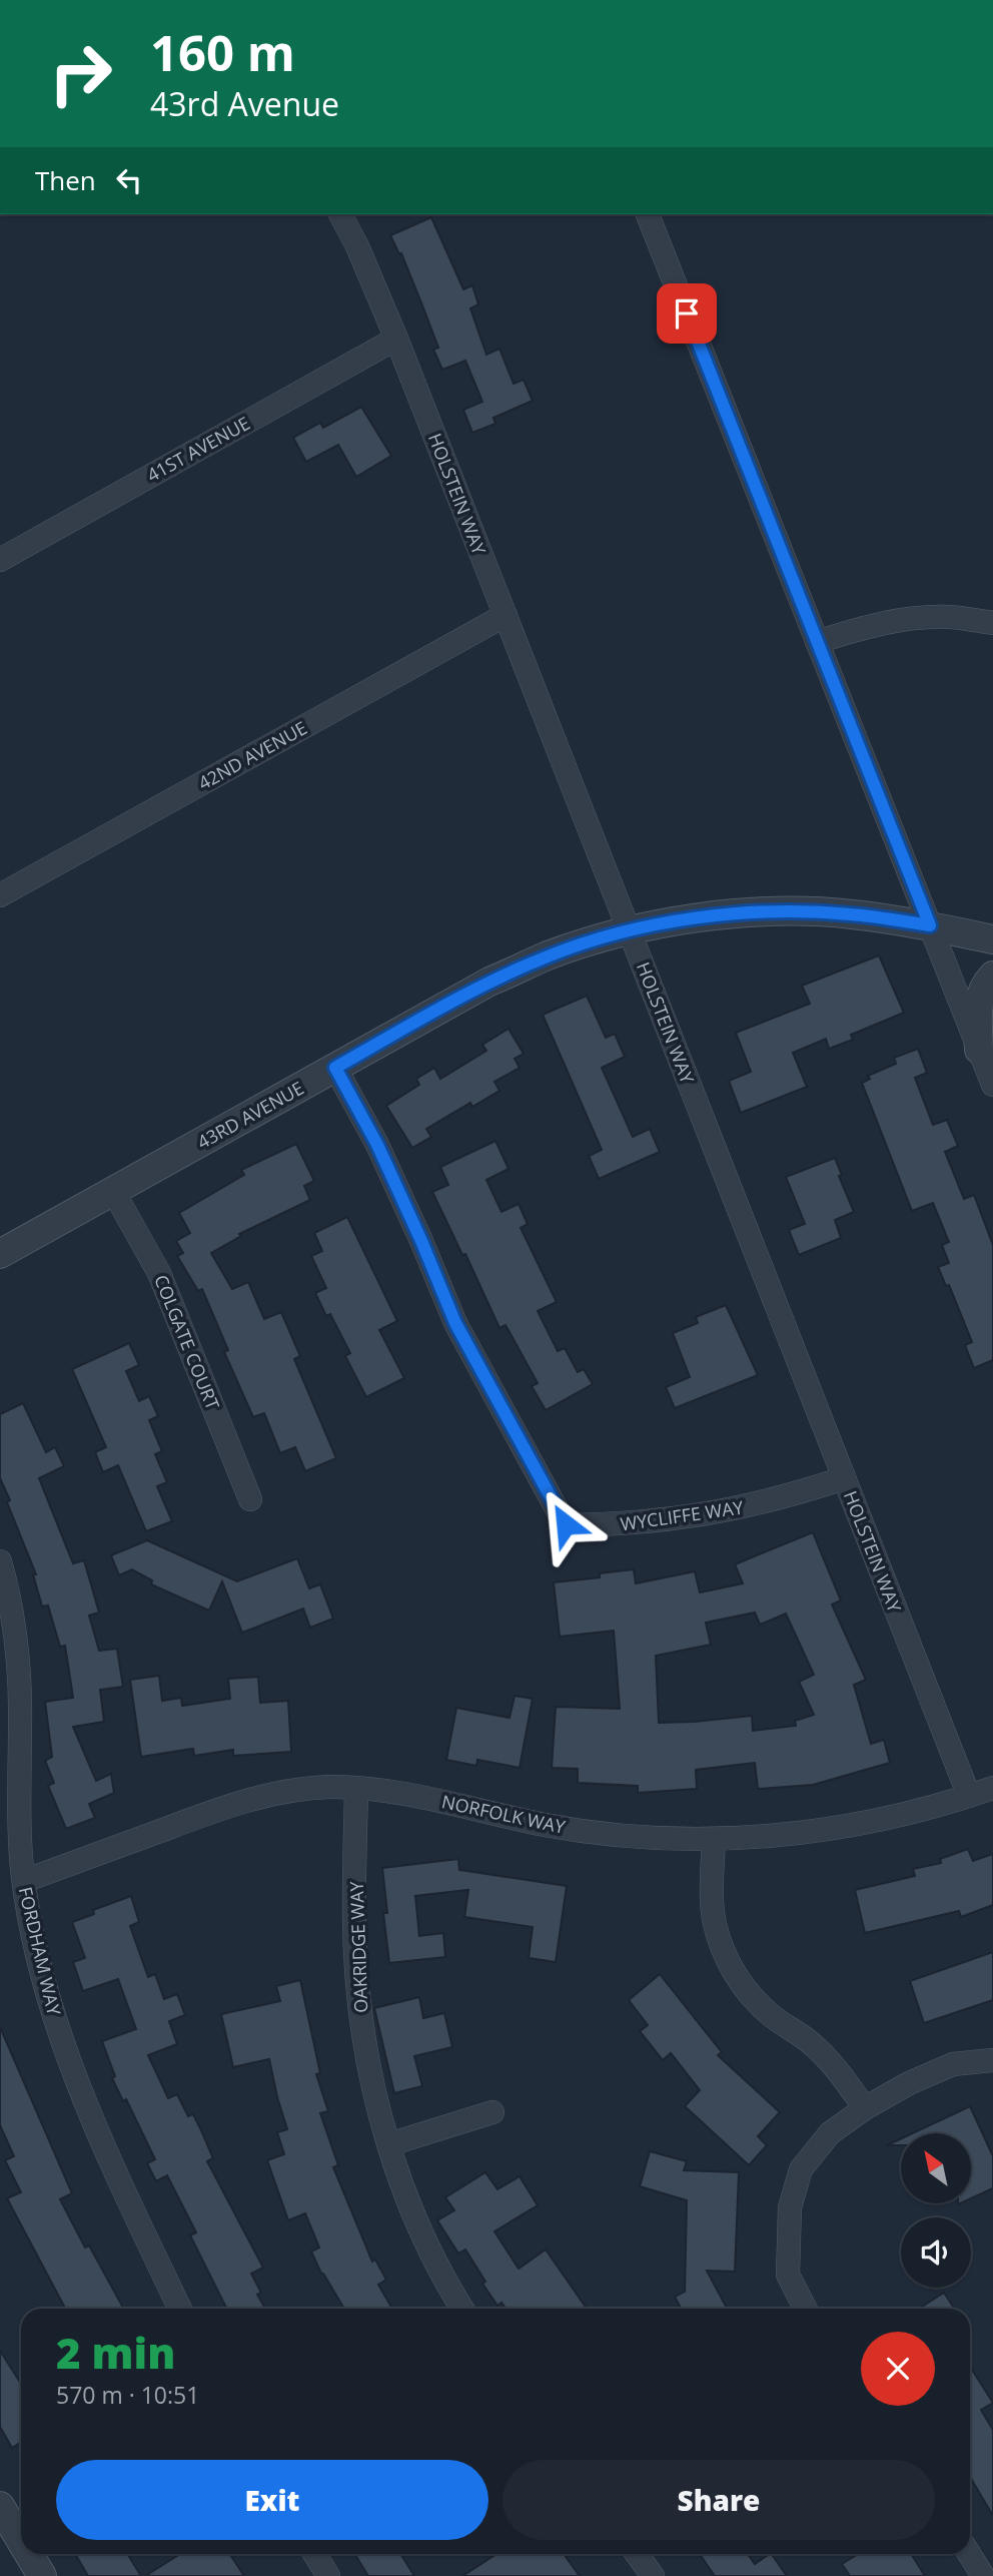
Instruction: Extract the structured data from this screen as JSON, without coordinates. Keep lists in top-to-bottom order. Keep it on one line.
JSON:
{"streets":{"street":["41ST AVENUE","HOLSTEIN WAY","42ND AVENUE","43RD AVENUE","COLGATE COURT","WYCLIFFE WAY","NORFOLK WAY","OAKRIDGE WAY","FORDHAM WAY"]},"crossings":[["41ST AVENUE","HOLSTEIN WAY"],["HOLSTEIN WAY","42ND AVENUE"],["HOLSTEIN WAY","43RD AVENUE"],["HOLSTEIN WAY","WYCLIFFE WAY"],["HOLSTEIN WAY","NORFOLK WAY"],["43RD AVENUE","COLGATE COURT"],["43RD AVENUE","WYCLIFFE WAY"],["NORFOLK WAY","OAKRIDGE WAY"],["NORFOLK WAY","FORDHAM WAY"]],"north":"top left","page":{"turn":["160 m","43rd Avenue"],"then":"Then","heading":["2 min","570 m · 10:51"],"buttons":["Exit","Share"]}}
